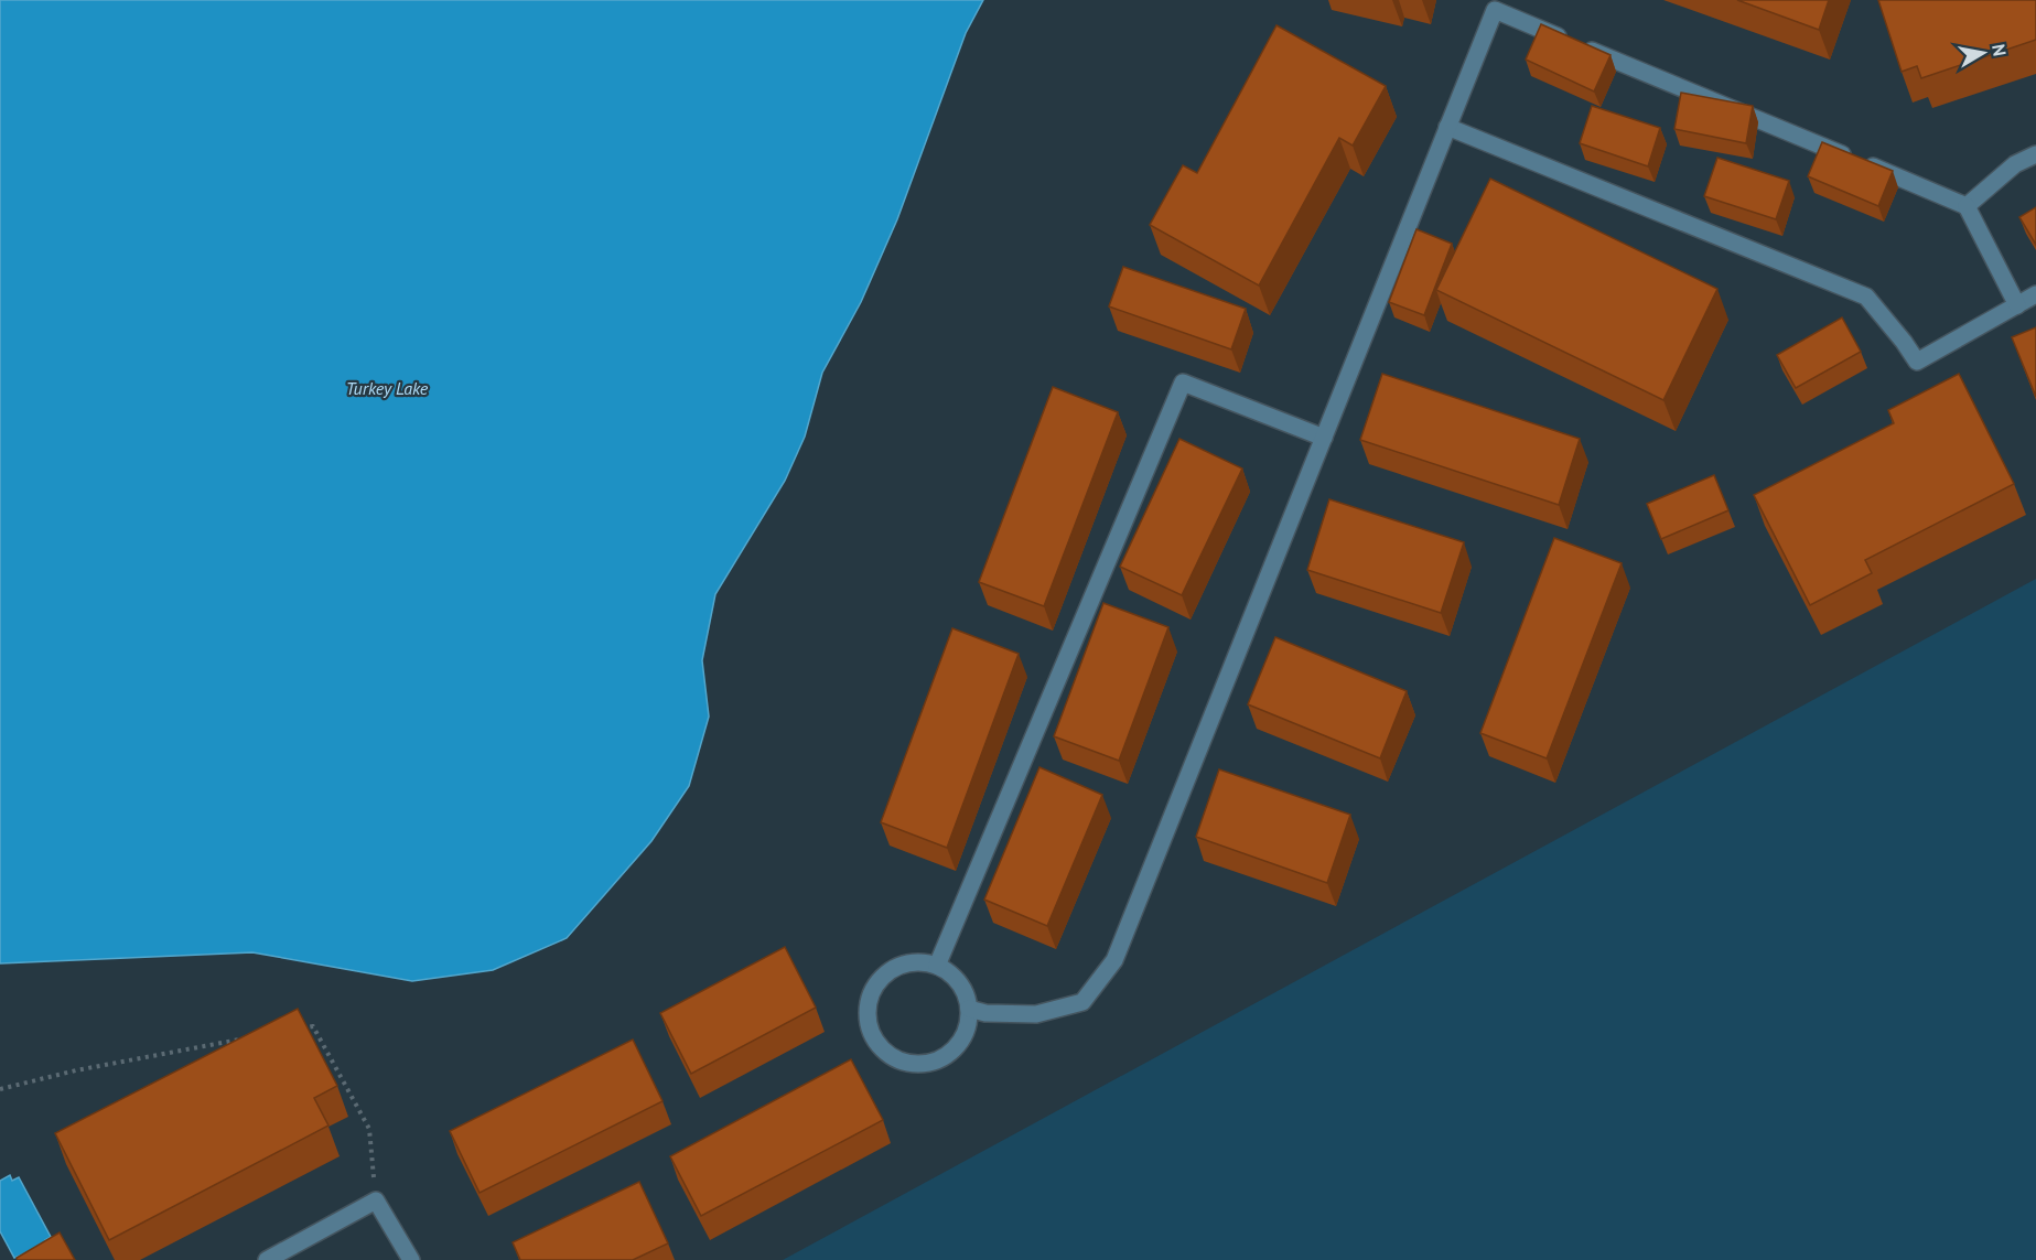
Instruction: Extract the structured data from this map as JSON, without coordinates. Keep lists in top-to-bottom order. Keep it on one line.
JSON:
{"water":["Turkey Lake"],"north":"right"}
